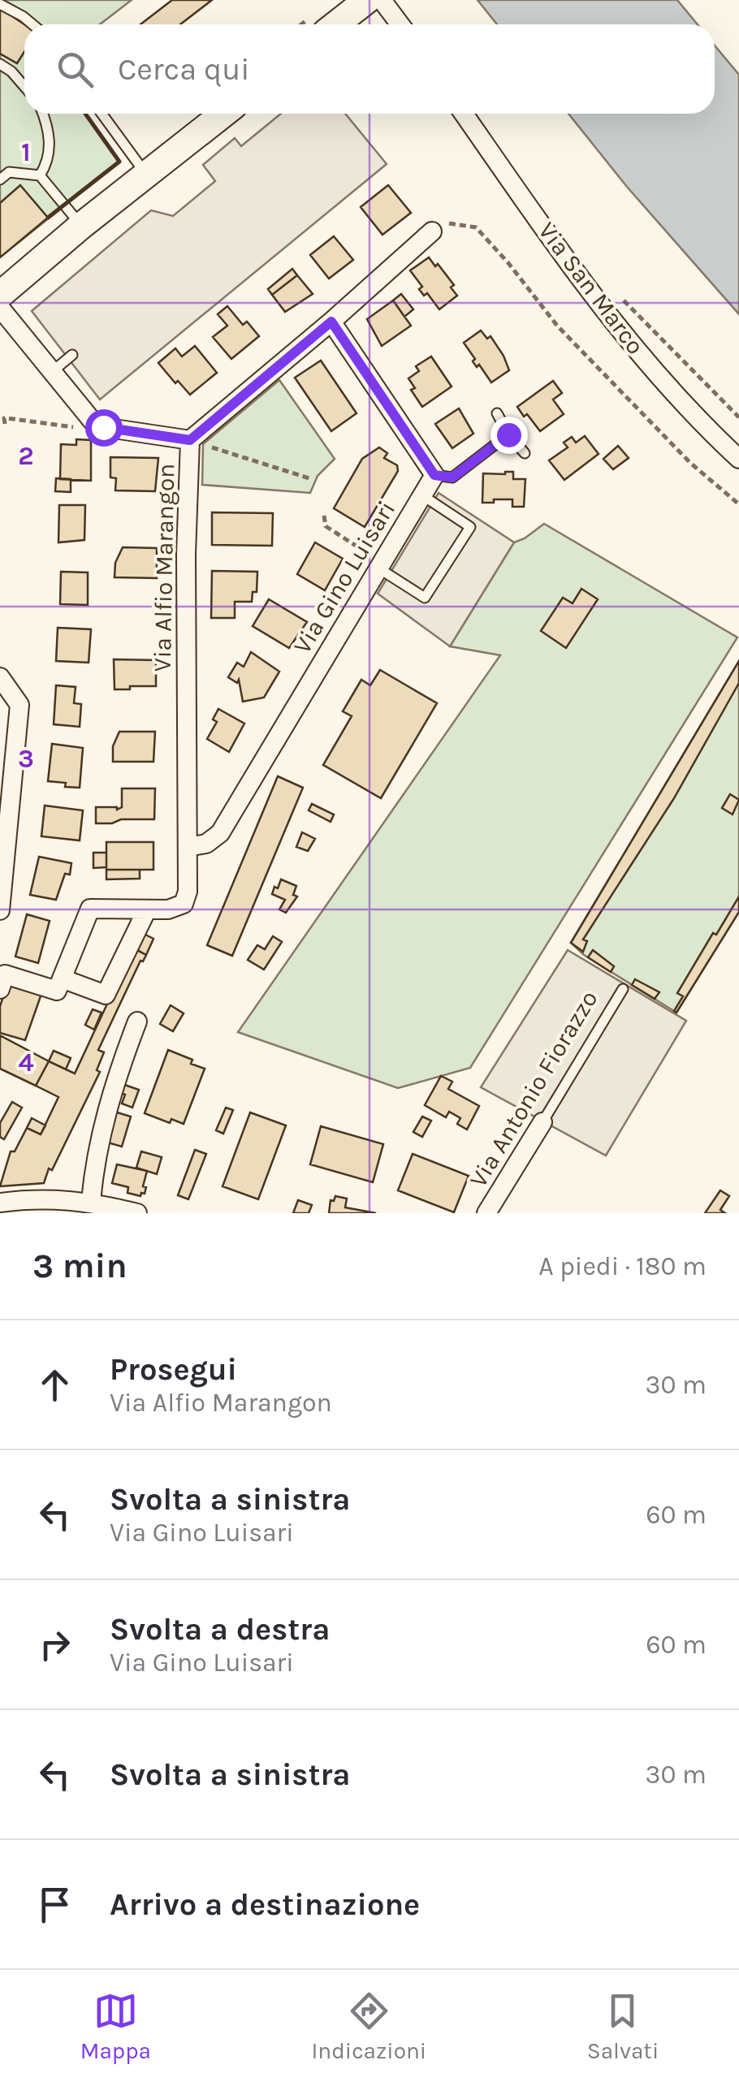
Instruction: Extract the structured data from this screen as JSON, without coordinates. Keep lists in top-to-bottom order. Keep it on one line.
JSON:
{"streets":{"street":["Via San Marco","Via Alfio Marangon","Via Gino Luisari","Via Antonio Fiorazzo"]},"crossings":[["Via Alfio Marangon","Via Gino Luisari"]],"page":{"search":"Cerca qui","heading":["3 min","A piedi · 180 m"],"list":[["Prosegui","Via Alfio Marangon","30 m"],["Svolta a sinistra","Via Gino Luisari","60 m"],["Svolta a destra","Via Gino Luisari","60 m"],["Svolta a sinistra","30 m"],"Arrivo a destinazione"],"nav":["Mappa","Indicazioni","Salvati"]},"grid":{"rows":["1","2","3","4"]}}
